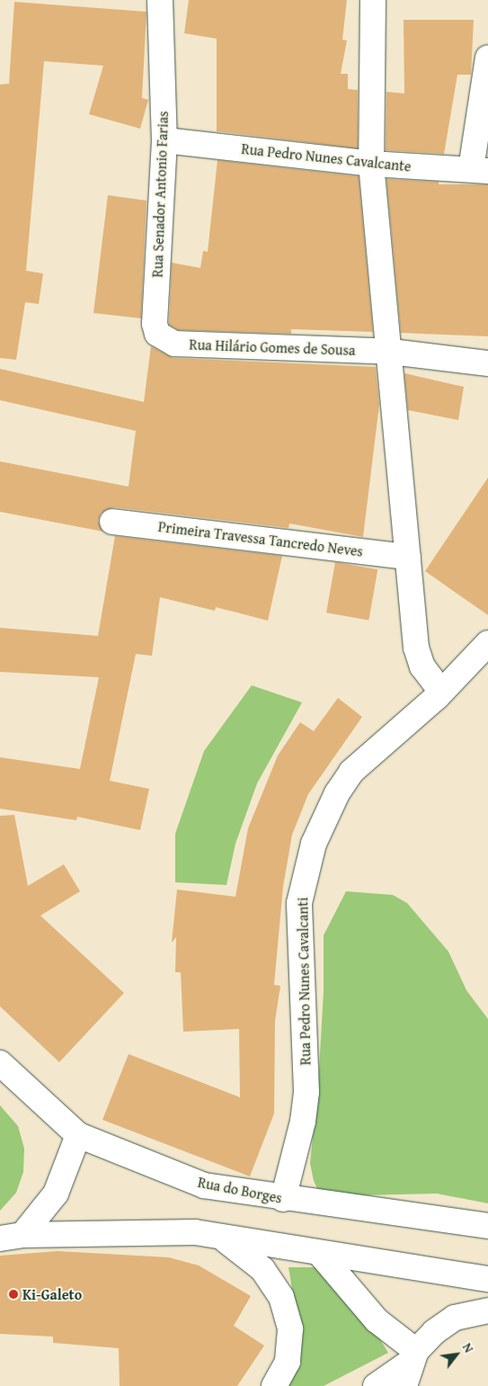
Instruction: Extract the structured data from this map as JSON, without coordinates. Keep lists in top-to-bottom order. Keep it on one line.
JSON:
{"streets":{"street":["Rua Pedro Nunes Cavalcante","Rua Senador Antonio Farias","Rua Hilário Gomes de Sousa","Primeira Travessa Tancredo Neves","Rua Pedro Nunes Cavalcanti","Rua do Borges"]},"crossings":[["Rua Pedro Nunes Cavalcante","Rua Senador Antonio Farias"],["Rua Senador Antonio Farias","Rua Hilário Gomes de Sousa"],["Rua Pedro Nunes Cavalcanti","Rua do Borges"]],"places":["Ki-Galeto"],"north":"top right"}
